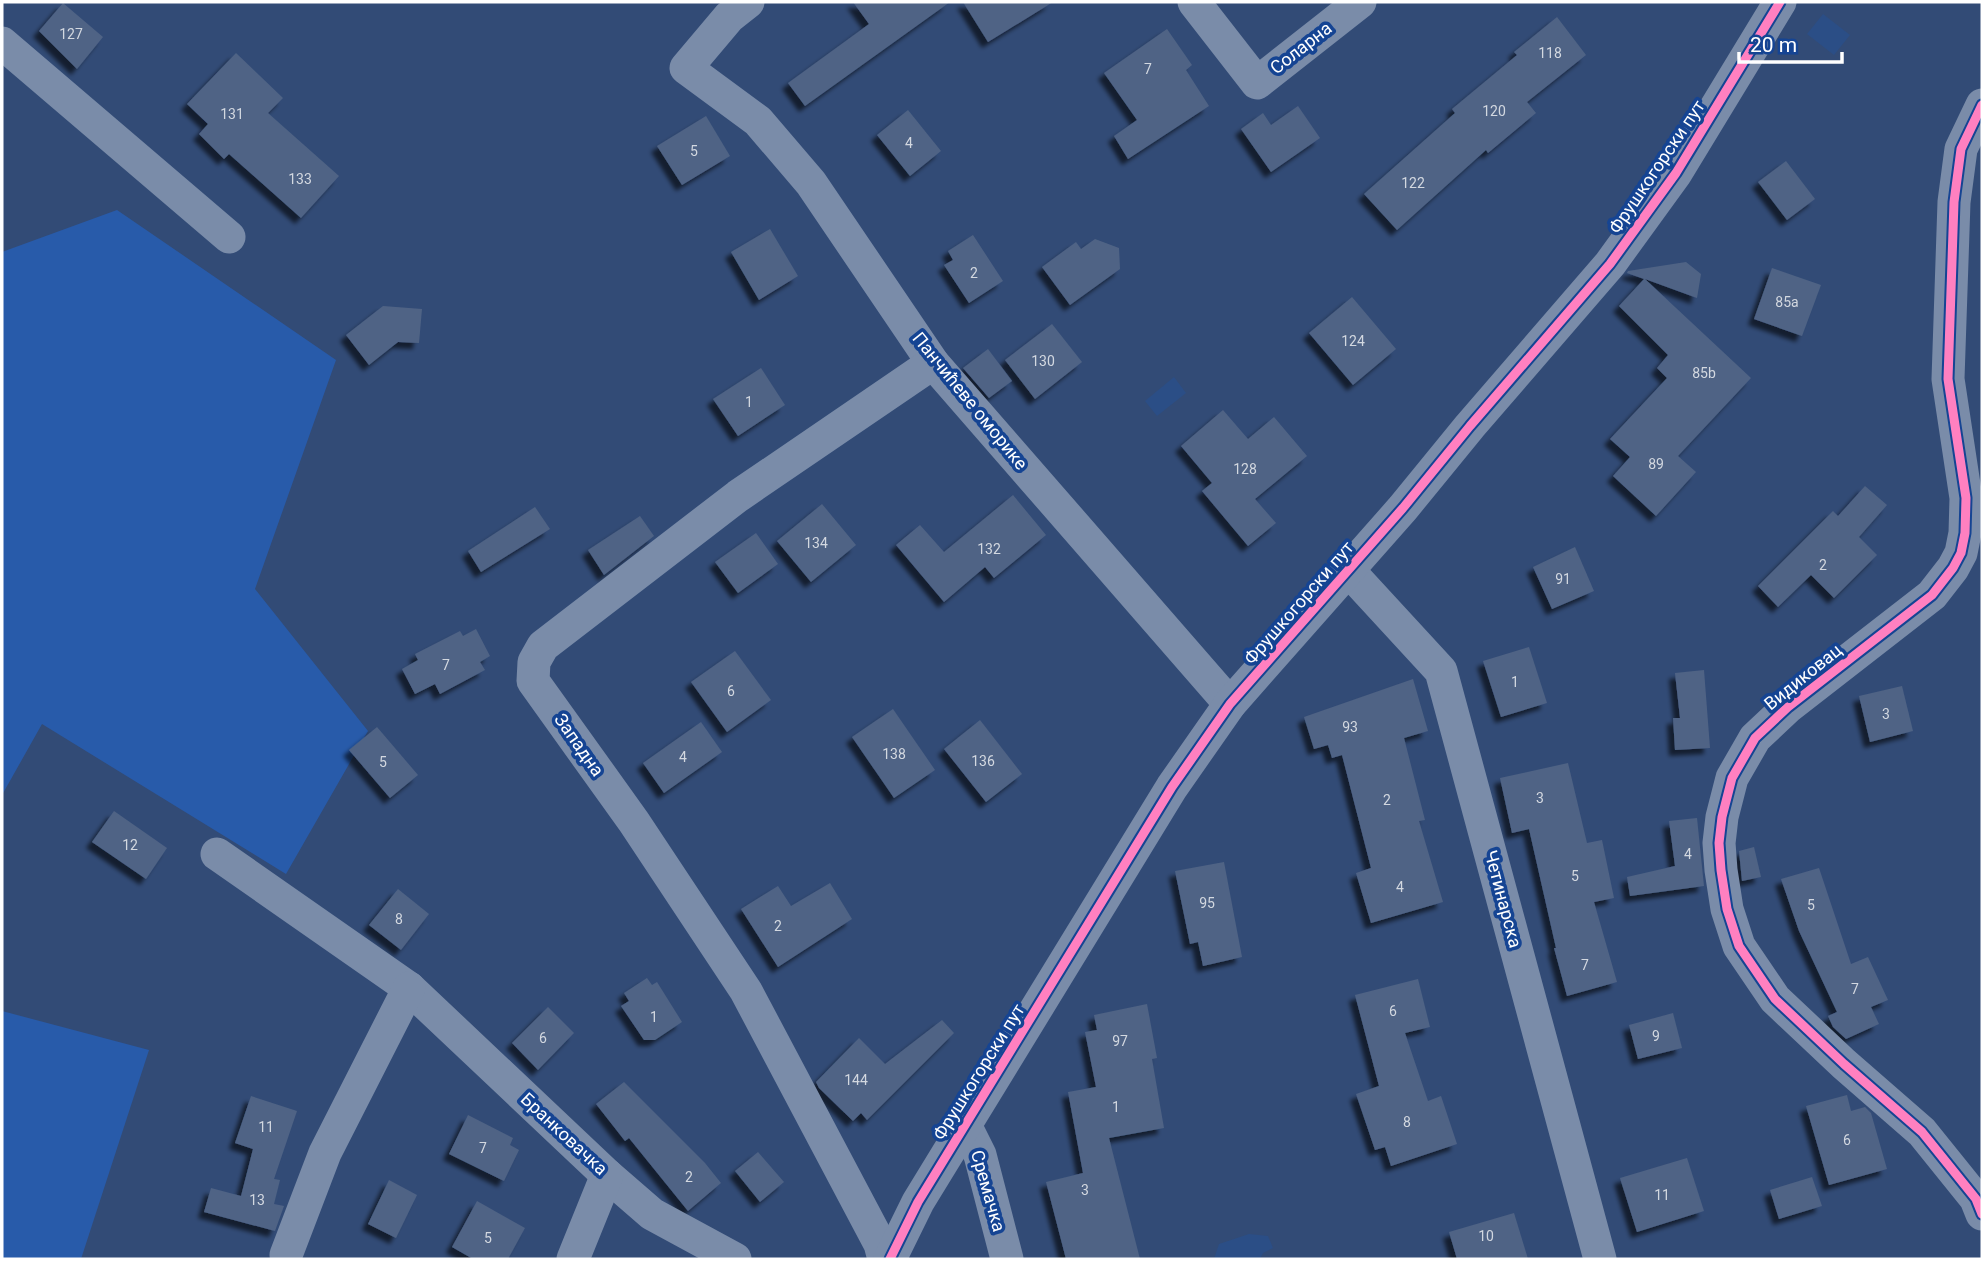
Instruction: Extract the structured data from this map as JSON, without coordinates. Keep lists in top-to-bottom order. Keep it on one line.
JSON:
{"streets":{"street":["Соларна","Фрушкогорски пут","Панчићеве оморике","Видиковац","Западна","Четинарска","Бранковачка","Сремачка"]},"crossings":[["Фрушкогорски пут","Панчићеве оморике"],["Фрушкогорски пут","Четинарска"],["Фрушкогорски пут","Сремачка"],["Панчићеве оморике","Западна"]],"house_numbers":["127","118","7","120","131","4","5","133","122","2","85a","124","130","85b","1","89","128","134","132","2","91","7","1","6","3","93","138","4","136","5","3","2","12","4","5","4","95","5","8","2","7","7","6","1","9","6","97","144","1","8","11","6","7","2","3","11","13","10","5"],"scale_bar":"20 m"}
